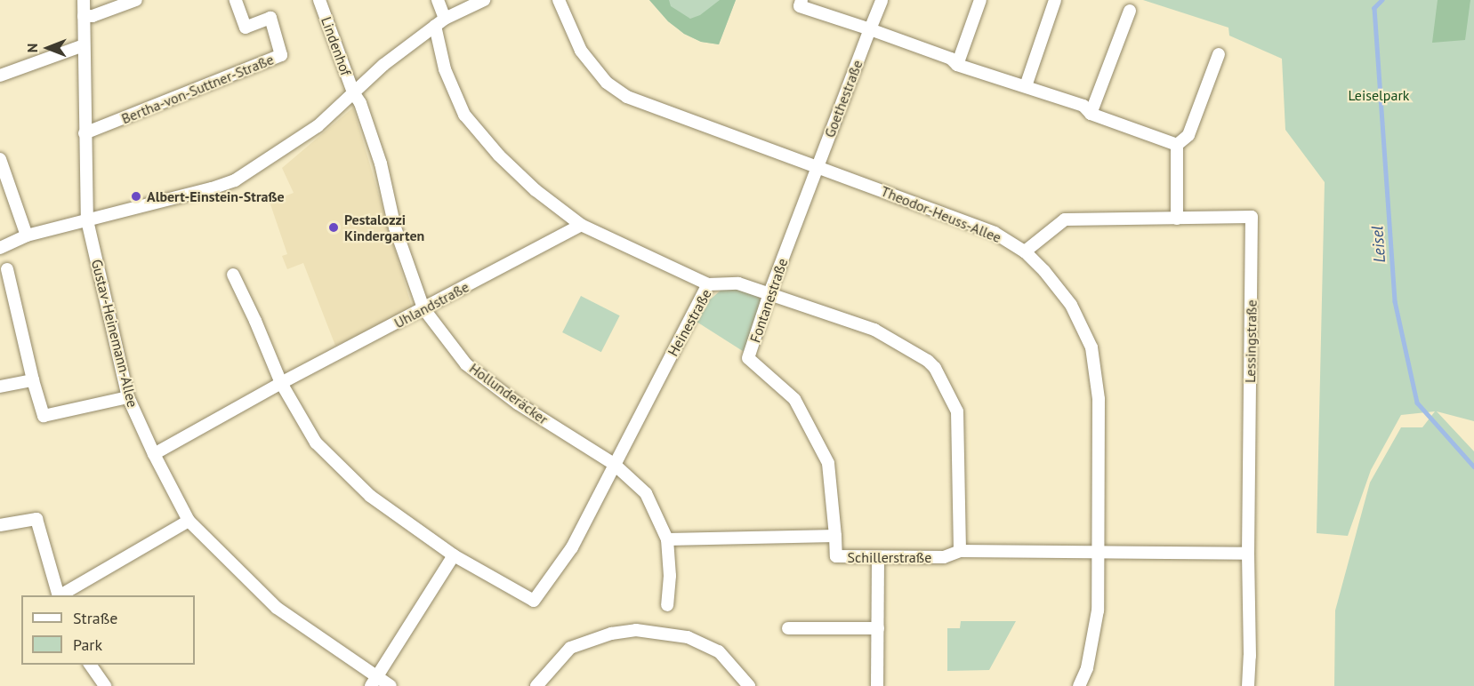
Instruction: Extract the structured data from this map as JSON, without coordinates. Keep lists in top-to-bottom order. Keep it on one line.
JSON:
{"streets":{"street":["Lindenhof","Bertha-von-Suttner-Straße","Goethestraße","Theodor-Heuss-Allee","Fontanestraße","Uhlandstraße","Heinestraße","Gustav-Heinemann-Allee","Lessingstraße","Hollunderäcker","Schillerstraße"]},"crossings":[["Lindenhof","Hollunderäcker"],["Bertha-von-Suttner-Straße","Gustav-Heinemann-Allee"],["Goethestraße","Theodor-Heuss-Allee"],["Goethestraße","Fontanestraße"],["Theodor-Heuss-Allee","Fontanestraße"],["Theodor-Heuss-Allee","Lessingstraße"],["Theodor-Heuss-Allee","Schillerstraße"],["Fontanestraße","Heinestraße"],["Fontanestraße","Schillerstraße"],["Uhlandstraße","Heinestraße"],["Uhlandstraße","Gustav-Heinemann-Allee"],["Uhlandstraße","Hollunderäcker"],["Heinestraße","Hollunderäcker"],["Heinestraße","Schillerstraße"],["Hollunderäcker","Schillerstraße"]],"water":["Leisel"],"parks":["Leiselpark"],"places":["Albert-Einstein-Straße","Pestalozzi Kindergarten"],"legend":["Straße","Park"],"north":"left"}
